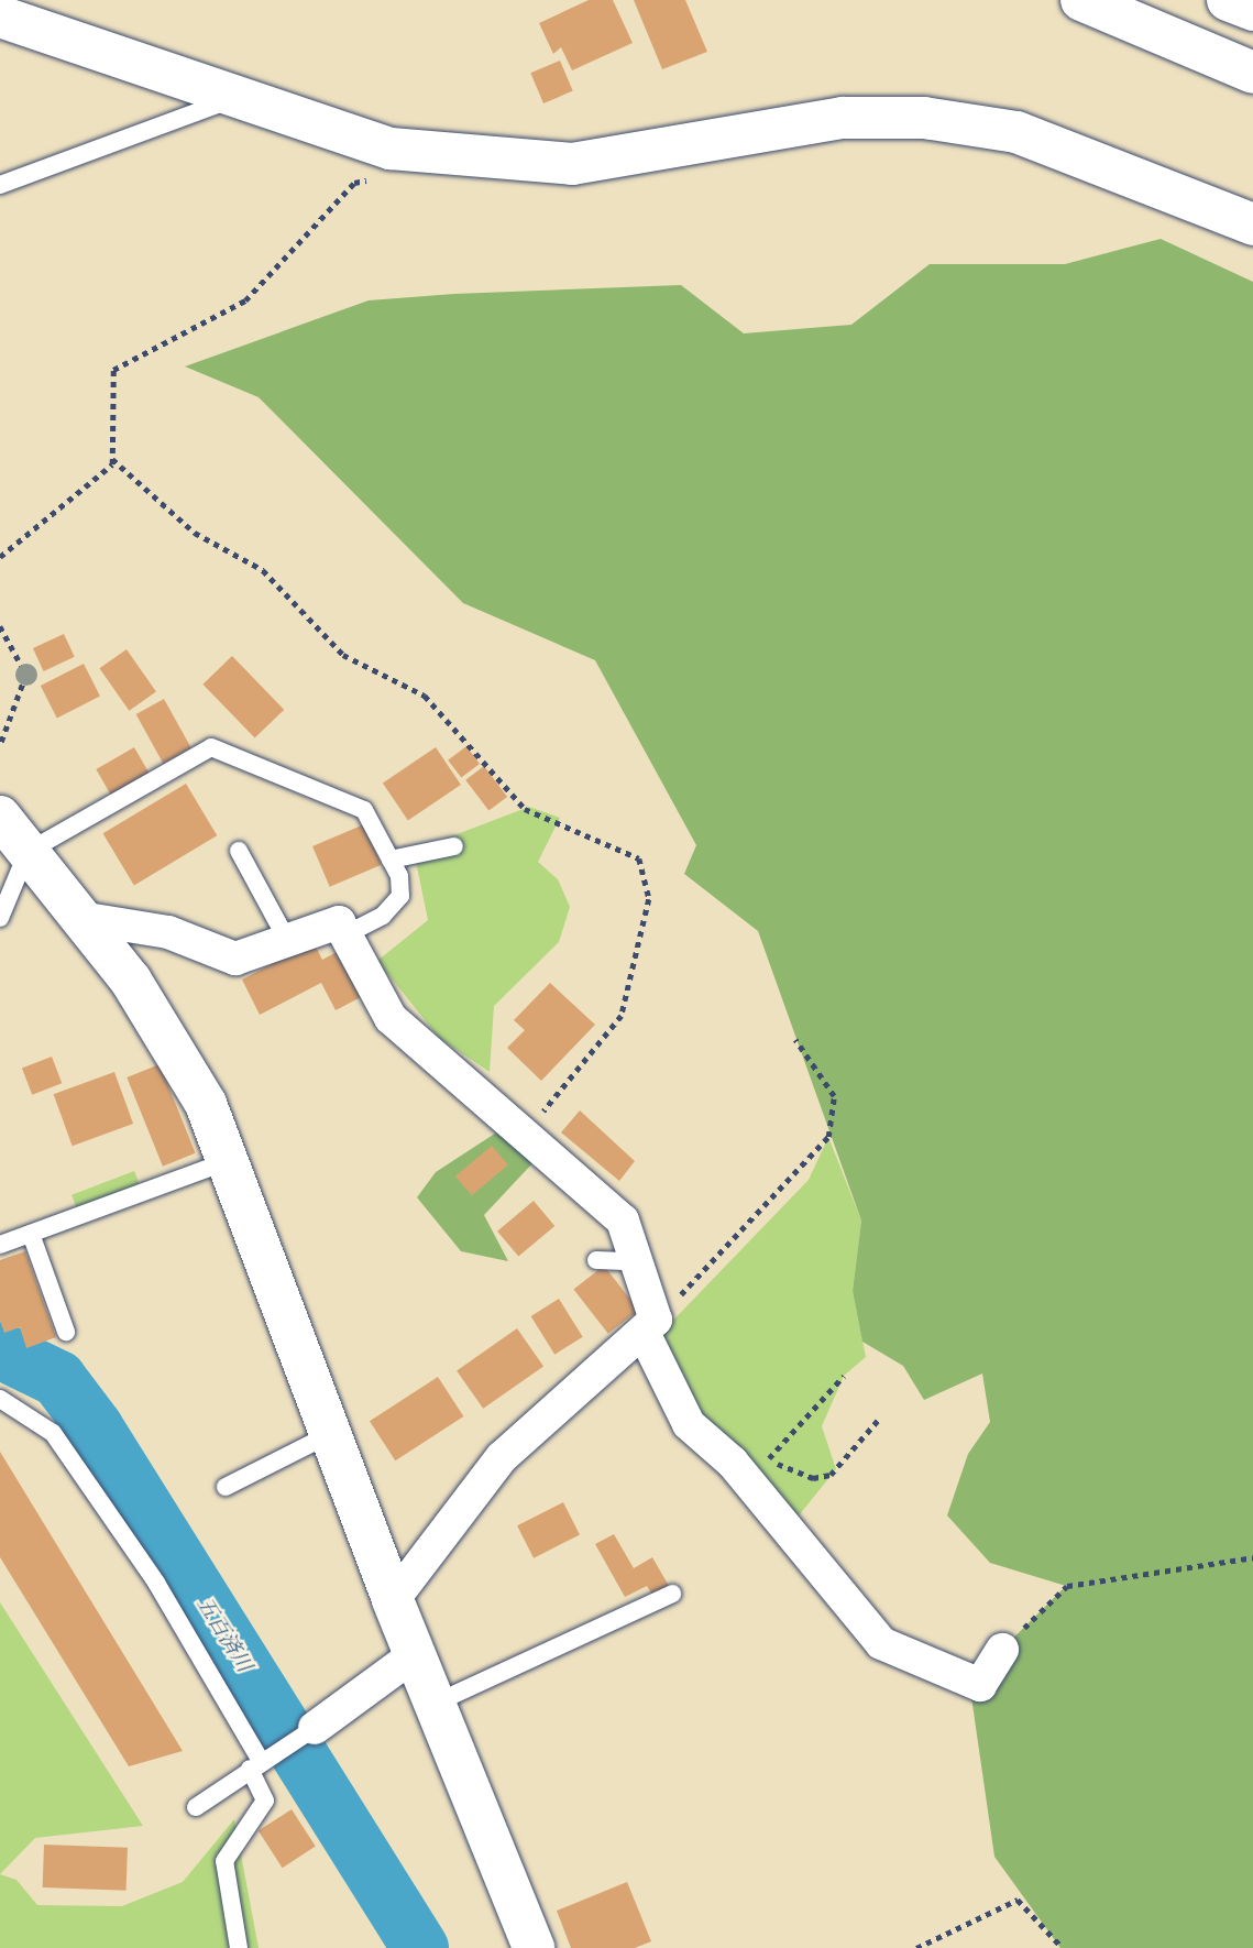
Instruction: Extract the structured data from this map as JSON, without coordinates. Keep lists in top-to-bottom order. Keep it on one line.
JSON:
{"water":["五百済川"]}
